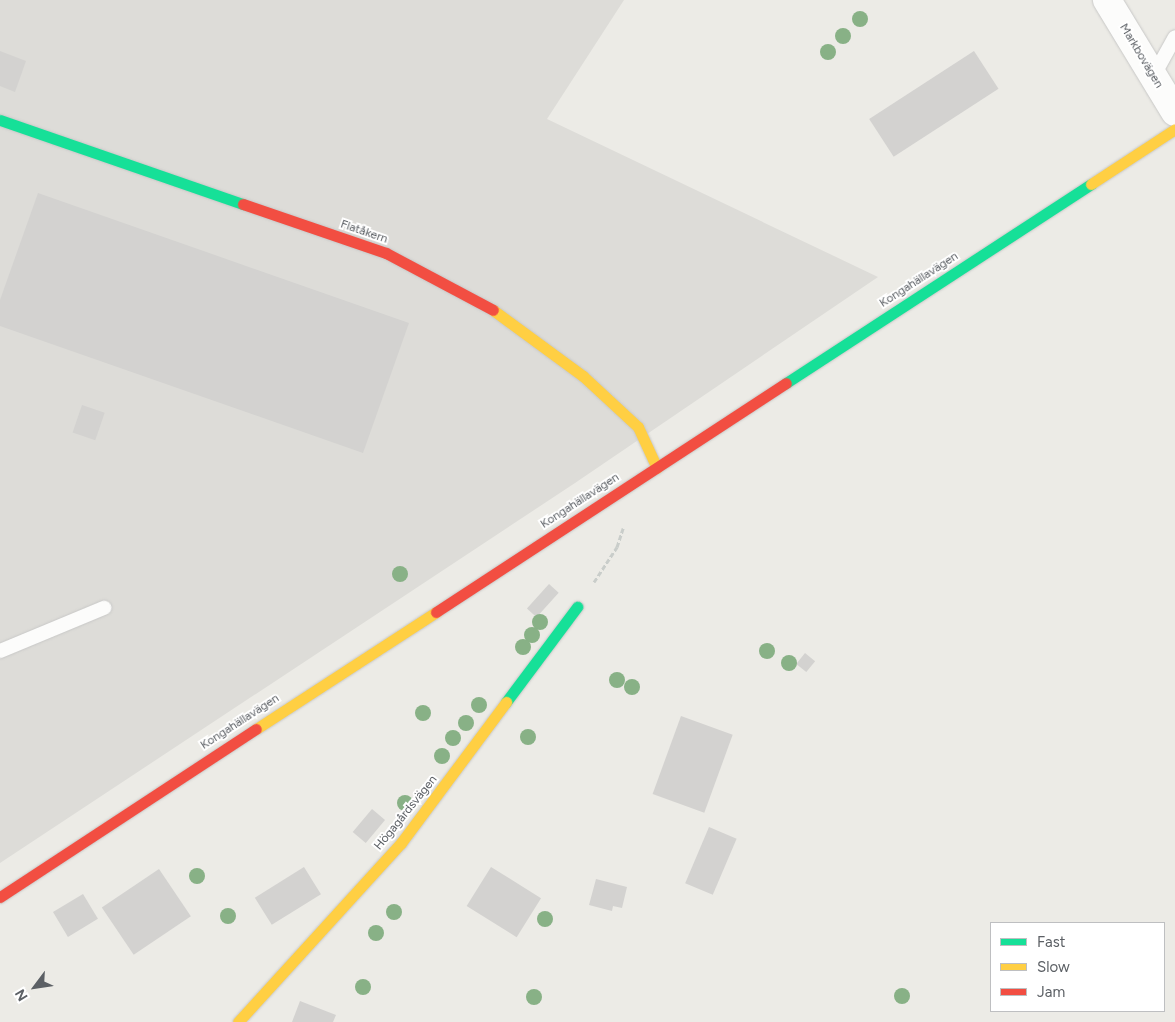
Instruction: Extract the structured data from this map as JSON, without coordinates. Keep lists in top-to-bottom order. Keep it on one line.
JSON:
{"streets":{"main road":["Flatåkern","Kongahällavägen","Högagårdsvägen"],"street":["Markbovägen"]},"crossings":[["Flatåkern","Kongahällavägen"]],"legend":["Fast","Slow","Jam"],"north":"bottom left"}
